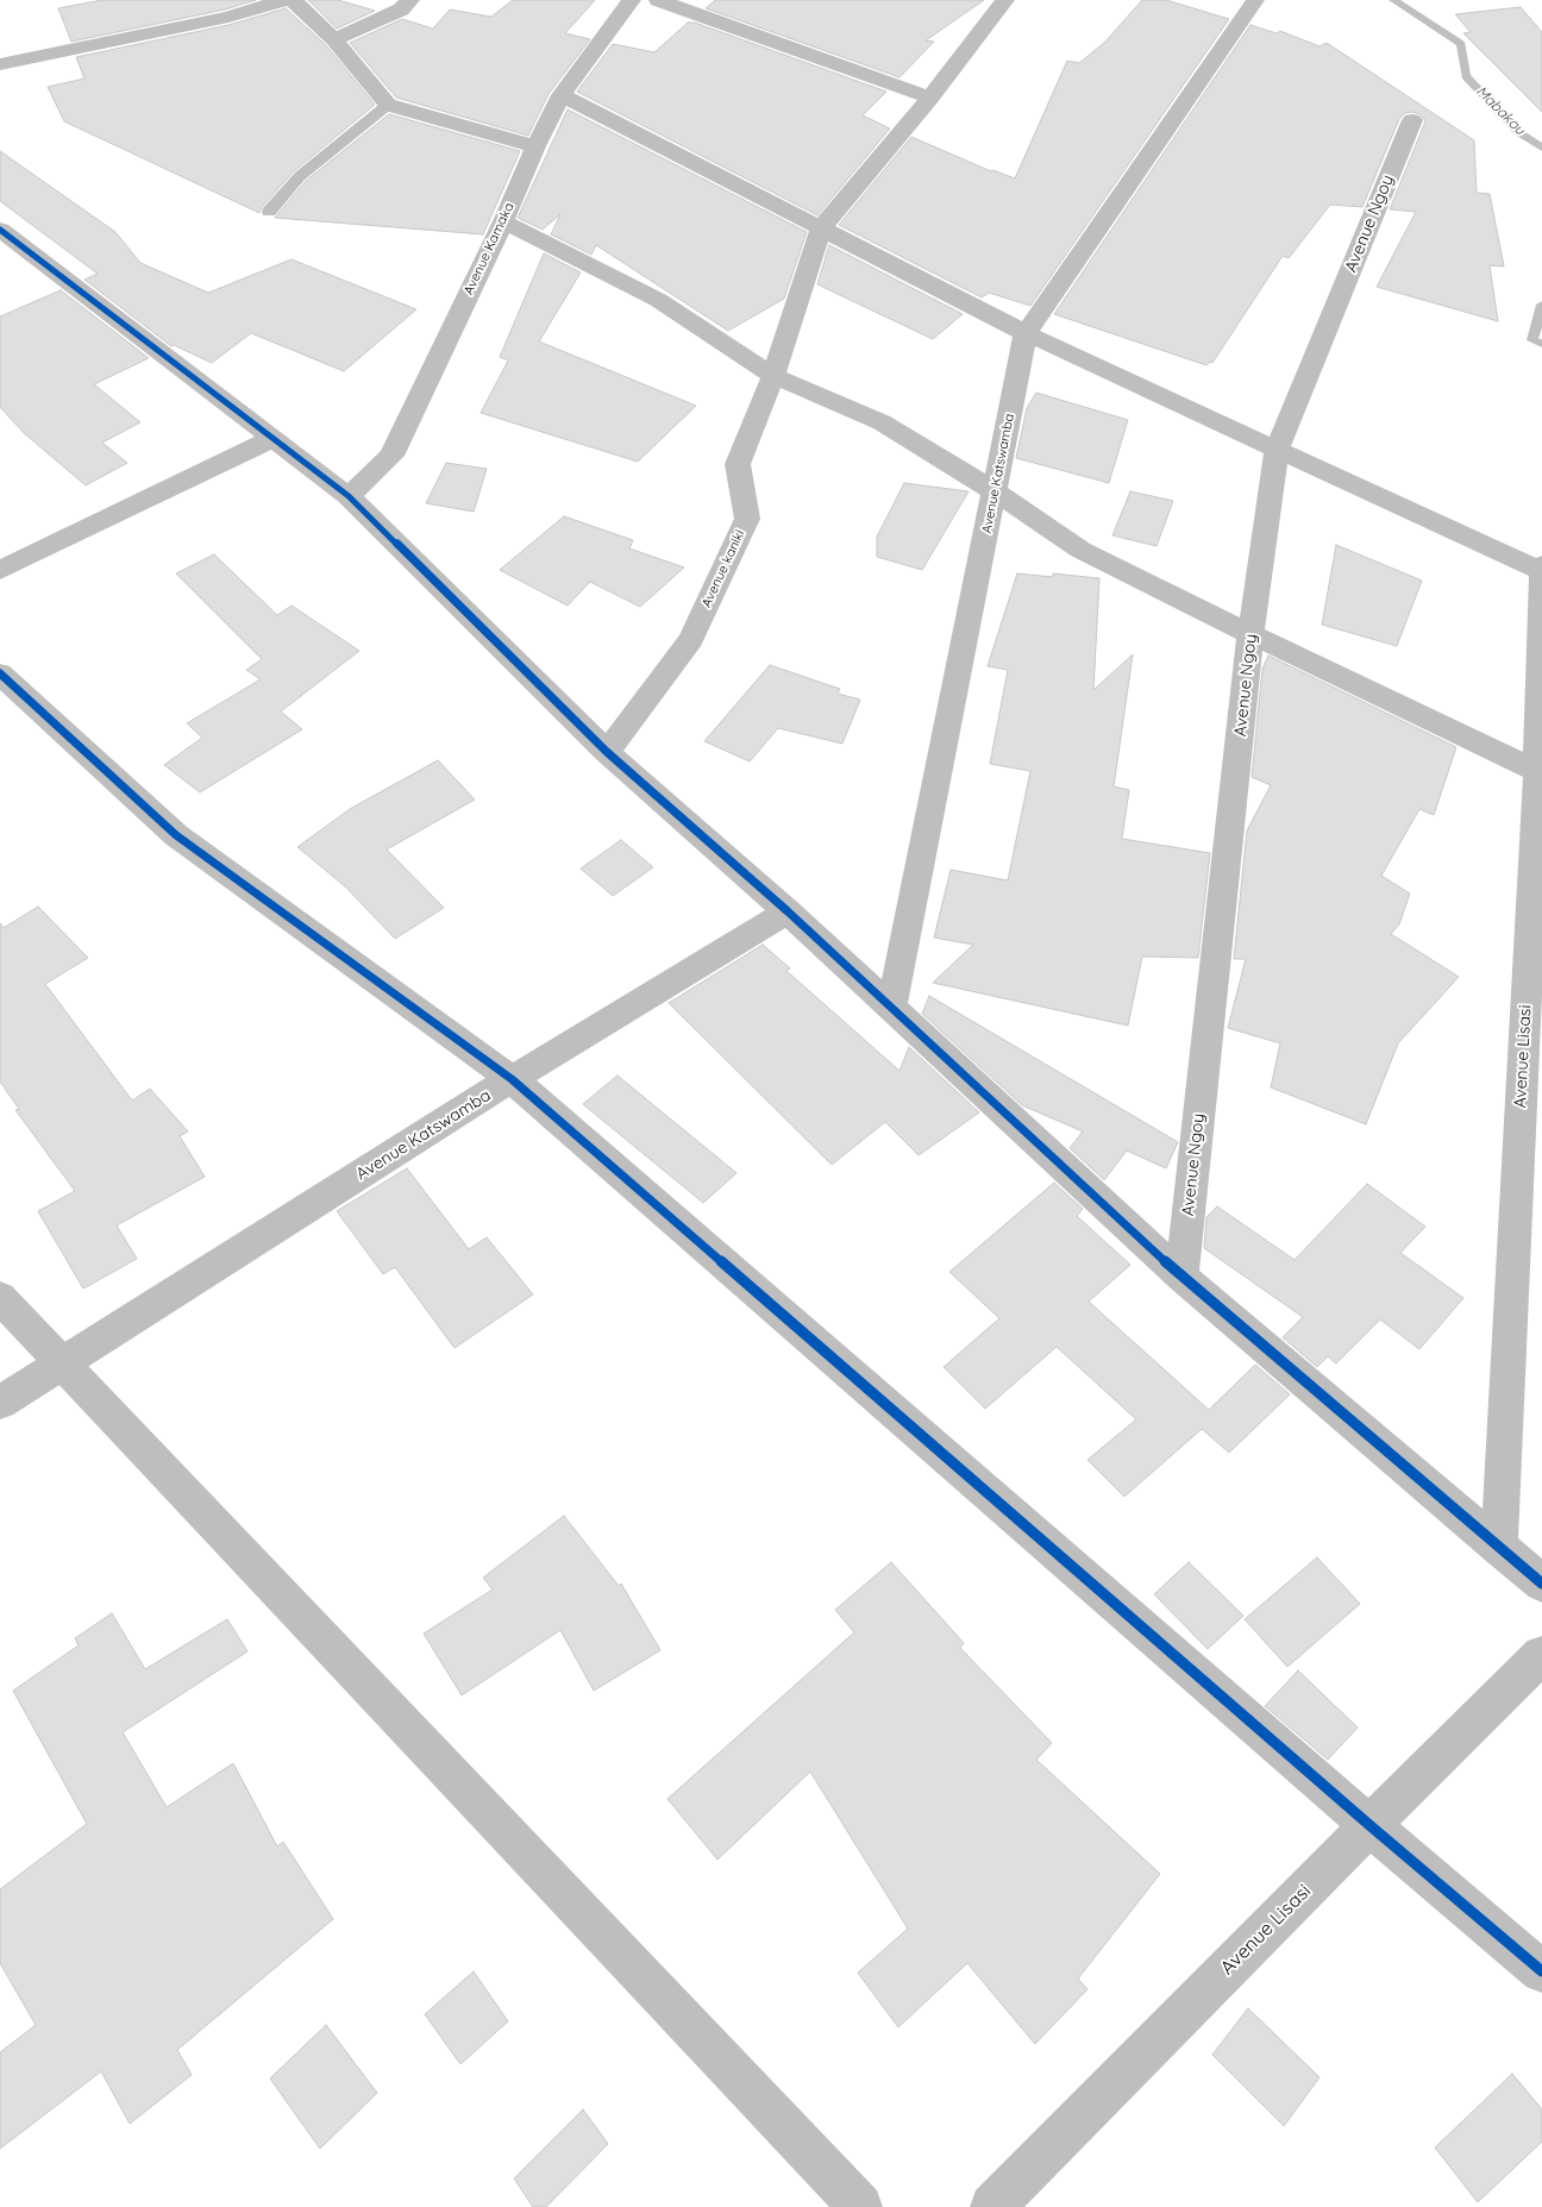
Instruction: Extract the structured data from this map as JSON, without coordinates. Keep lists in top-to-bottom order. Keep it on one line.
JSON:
{"streets":{"street":["Avenue Ngoy","Avenue Kamaka","Avenue Katswamba","Avenue kaniki","Avenue Lisasi"]},"water":["Mabakou"]}
